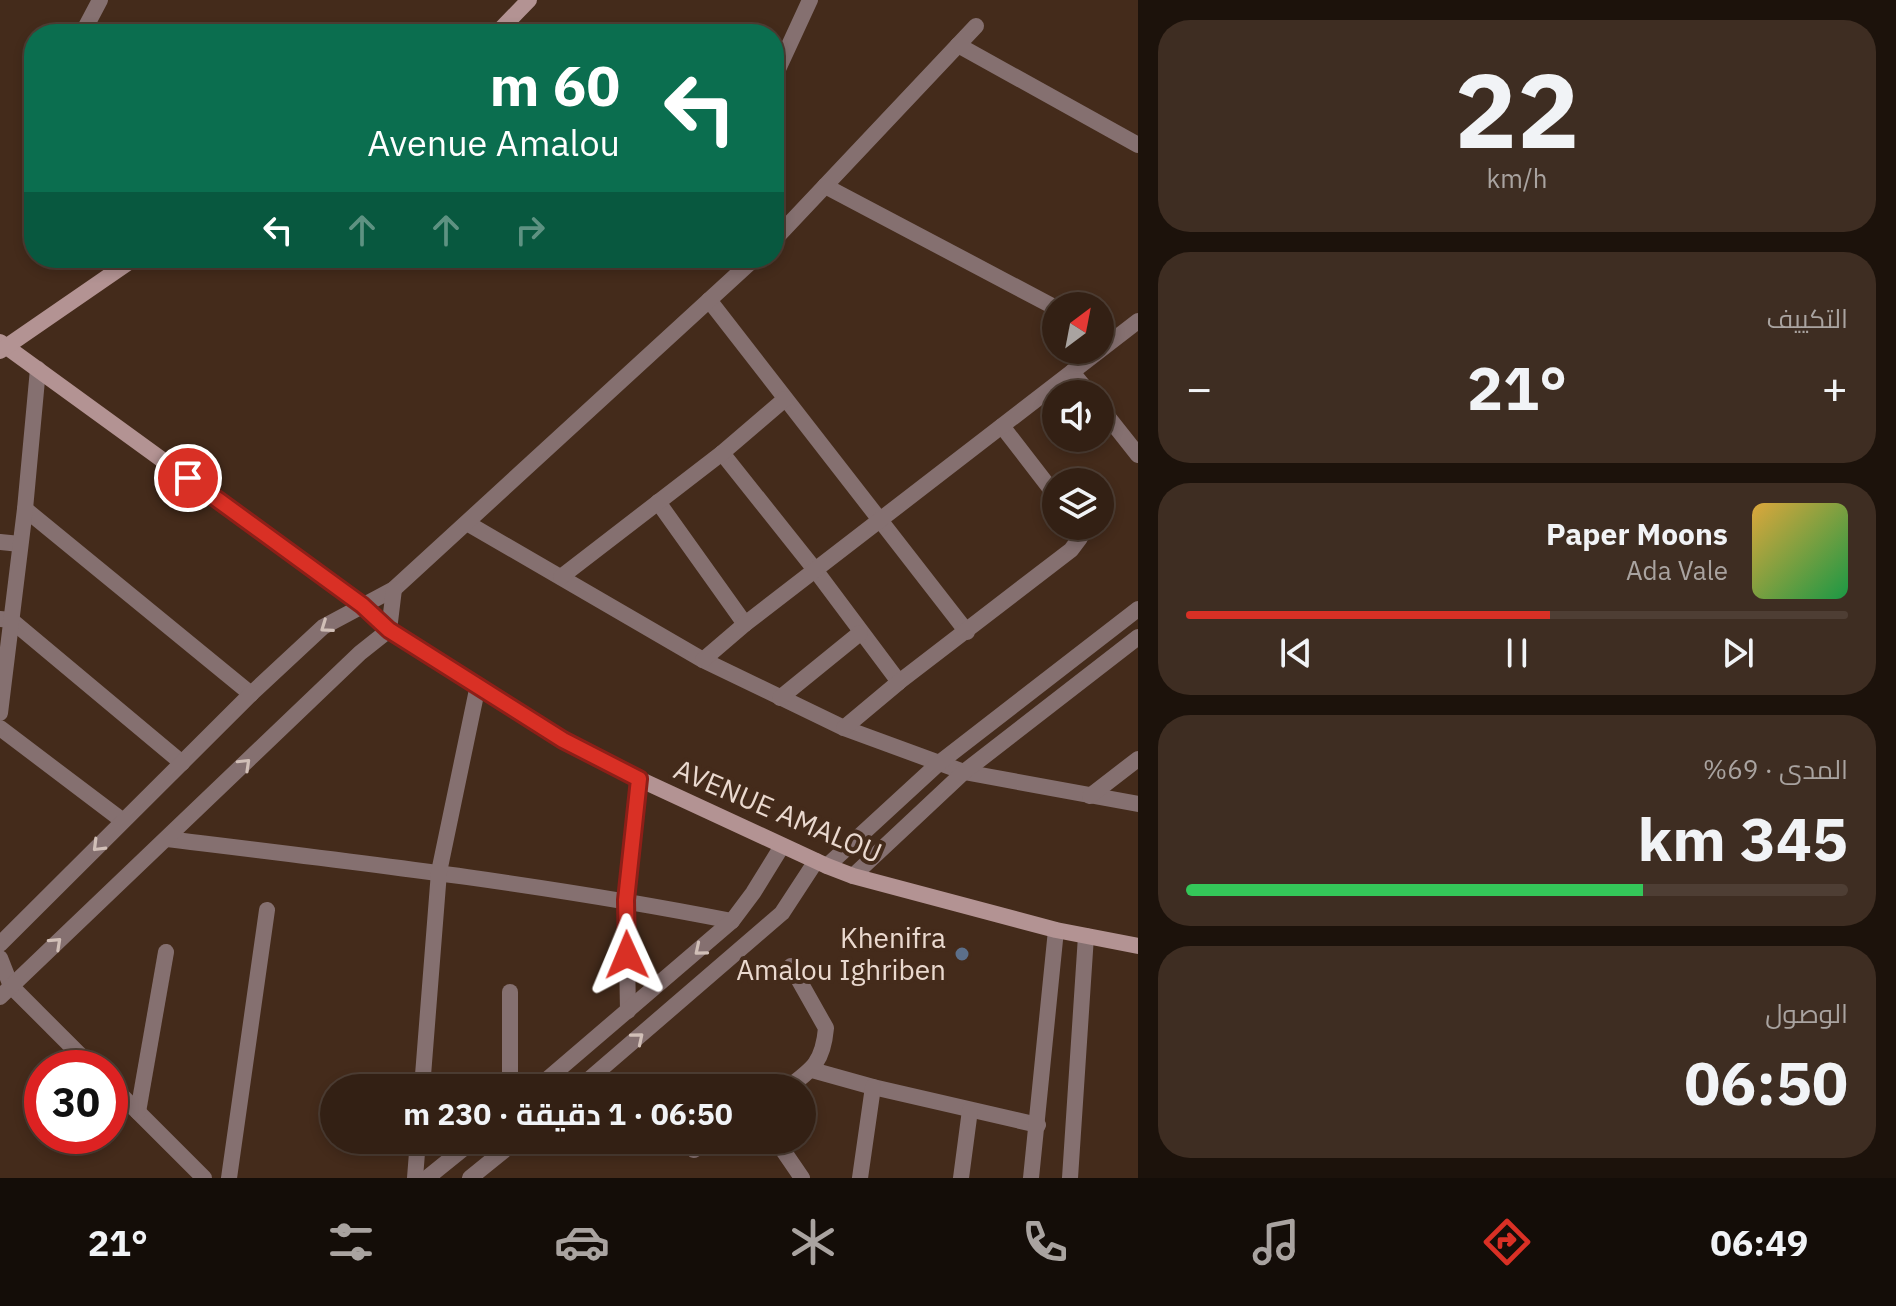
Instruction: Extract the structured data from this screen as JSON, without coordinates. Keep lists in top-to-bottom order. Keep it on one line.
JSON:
{"streets":{"main road":["AVENUE AMALOU"]},"places":["Khenifra Amalou Ighriben"],"north":"top right","page":{"tile":[["22","km/h"],"التكييف",["المدى · 69%","345 km"],["الوصول","06:50"]],"turn":["60 m","Avenue Amalou"],"heat":["−","21°","+"],"song":["Paper Moons","Ada Vale"],"limit":"30","trip":"06:50 · 1 دقيقة · 230 m","tabs":["06:49","21°"]}}
